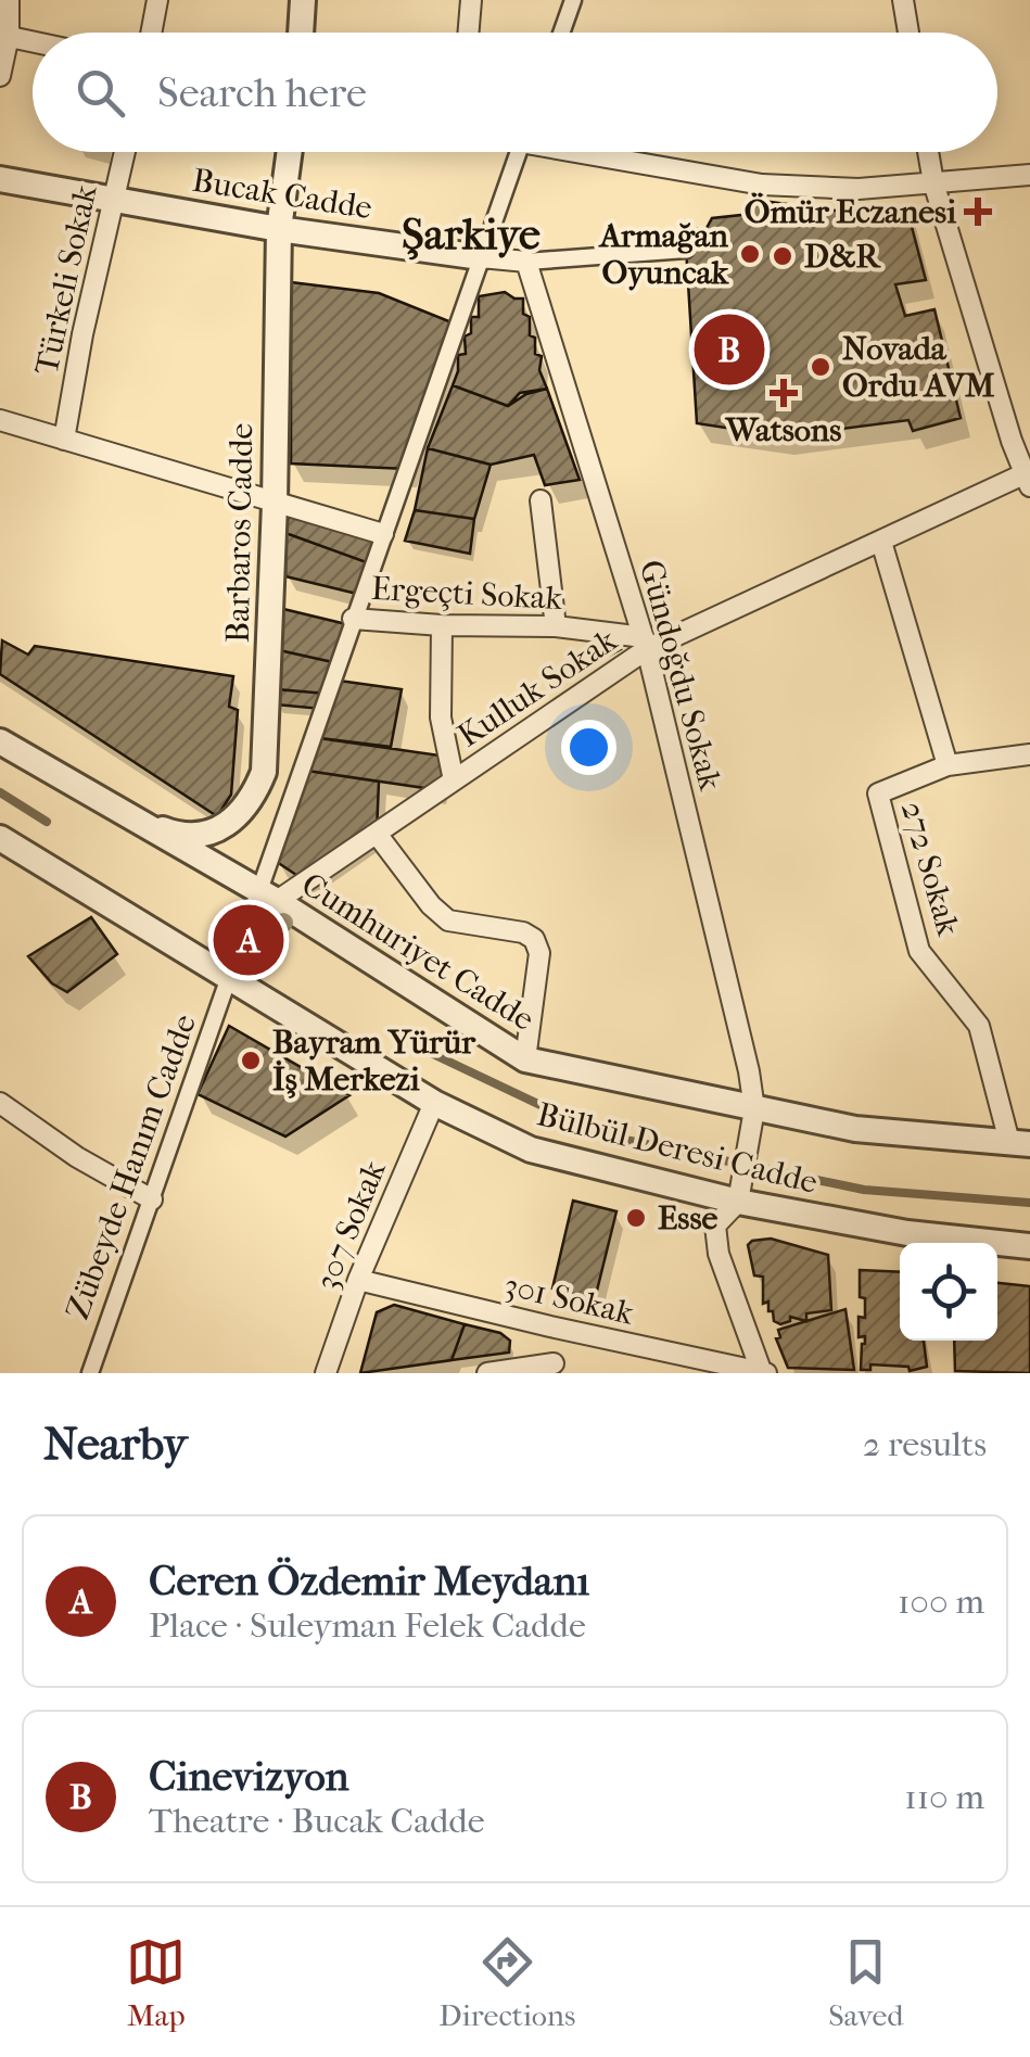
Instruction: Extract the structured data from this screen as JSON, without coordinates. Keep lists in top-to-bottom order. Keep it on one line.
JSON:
{"streets":{"street":["Bucak Cadde","Türkeli Sokak","Barbaros Cadde","Ergeçti Sokak","Gündoğdu Sokak","Kulluk Sokak","272 Sokak","Cumhuriyet Cadde","Bülbül Deresi Cadde","Zübeyde Hanım Cadde","307 Sokak","301 Sokak"]},"crossings":[["Bucak Cadde","Türkeli Sokak"],["Bucak Cadde","Barbaros Cadde"],["Bucak Cadde","Gündoğdu Sokak"],["Bucak Cadde","Zübeyde Hanım Cadde"],["Barbaros Cadde","Cumhuriyet Cadde"],["Ergeçti Sokak","Gündoğdu Sokak"],["Ergeçti Sokak","Kulluk Sokak"],["Ergeçti Sokak","Zübeyde Hanım Cadde"],["Gündoğdu Sokak","Kulluk Sokak"],["Gündoğdu Sokak","Cumhuriyet Cadde"],["Kulluk Sokak","272 Sokak"],["Kulluk Sokak","Cumhuriyet Cadde"],["Kulluk Sokak","Zübeyde Hanım Cadde"],["272 Sokak","Cumhuriyet Cadde"],["Cumhuriyet Cadde","Zübeyde Hanım Cadde"],["Bülbül Deresi Cadde","Zübeyde Hanım Cadde"],["Bülbül Deresi Cadde","307 Sokak"],["307 Sokak","301 Sokak"]],"districts":["Şarkiye"],"places":{"health":["Ömür Eczanesi","Watsons"],"other":["Armağan Oyuncak","D&R","Novada Ordu AVM","Bayram Yürür İş Merkezi","Esse"]},"page":{"search":"Search here","pins":["B","A"],"heading":["Nearby","2 results"],"list":[{"mark":"A","name":"Ceren Özdemir Meydanı","note":"Place · Suleyman Felek Cadde","value":"100 m"},{"mark":"B","name":"Cinevizyon","note":"Theatre · Bucak Cadde","value":"110 m"}],"nav":["Map","Directions","Saved"]}}
